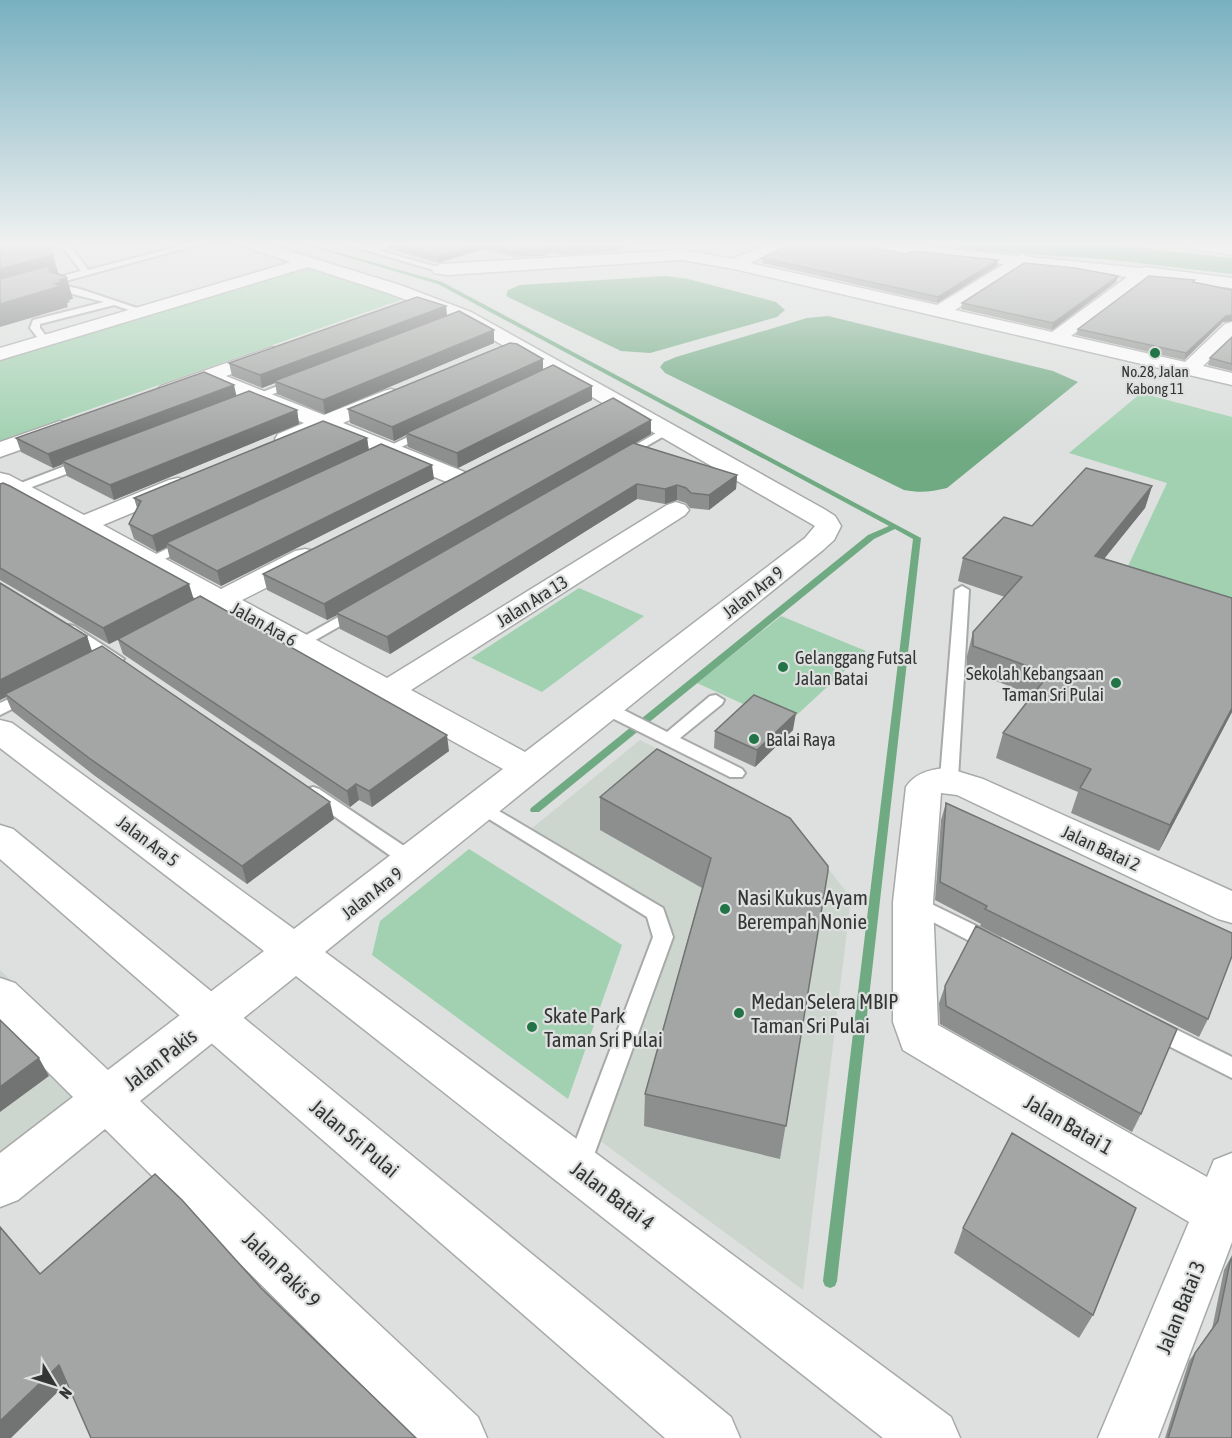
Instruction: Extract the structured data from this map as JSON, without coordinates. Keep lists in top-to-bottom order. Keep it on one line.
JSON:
{"streets":{"street":["Jalan Ara 9","Jalan Ara 13","Jalan Ara 6","Jalan Ara 5","Jalan Batai 2","Jalan Pakis","Jalan Batai 1","Jalan Sri Pulai","Jalan Batai 4","Jalan Pakis 9","Jalan Batai 3"]},"crossings":[["Jalan Ara 9","Jalan Ara 6"],["Jalan Ara 9","Jalan Ara 5"],["Jalan Ara 9","Jalan Pakis"],["Jalan Ara 9","Jalan Sri Pulai"],["Jalan Ara 9","Jalan Batai 4"],["Jalan Ara 13","Jalan Ara 6"],["Jalan Ara 5","Jalan Batai 4"],["Jalan Pakis","Jalan Sri Pulai"],["Jalan Pakis","Jalan Pakis 9"],["Jalan Batai 1","Jalan Batai 3"]],"places":["No.28, Jalan Kabong 11","Gelanggang Futsal Jalan Batai","Sekolah Kebangsaan Taman Sri Pulai","Balai Raya","Nasi Kukus Ayam Berempah Nonie","Medan Selera MBIP Taman Sri Pulai","Skate Park Taman Sri Pulai"],"north":"bottom right"}
